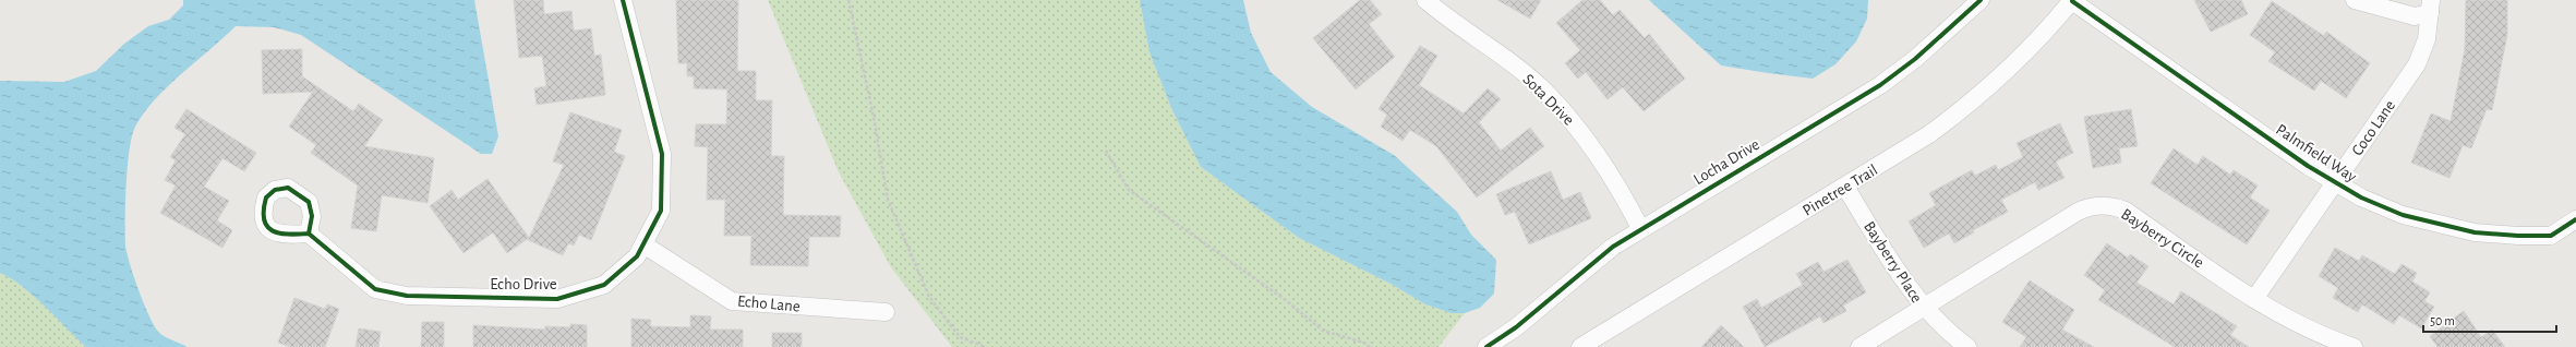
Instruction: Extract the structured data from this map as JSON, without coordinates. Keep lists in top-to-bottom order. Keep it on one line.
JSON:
{"streets":{"street":["Sota Drive","Coco Lane","Palmfield Way","Locha Drive","Pinetree Trail","Bayberry Circle","Bayberry Place","Echo Drive","Echo Lane"]},"crossings":[["Sota Drive","Locha Drive"],["Coco Lane","Palmfield Way"],["Coco Lane","Bayberry Circle"],["Palmfield Way","Pinetree Trail"],["Pinetree Trail","Bayberry Place"],["Bayberry Circle","Bayberry Place"],["Echo Drive","Echo Lane"]],"scale_bar":"50 m"}
